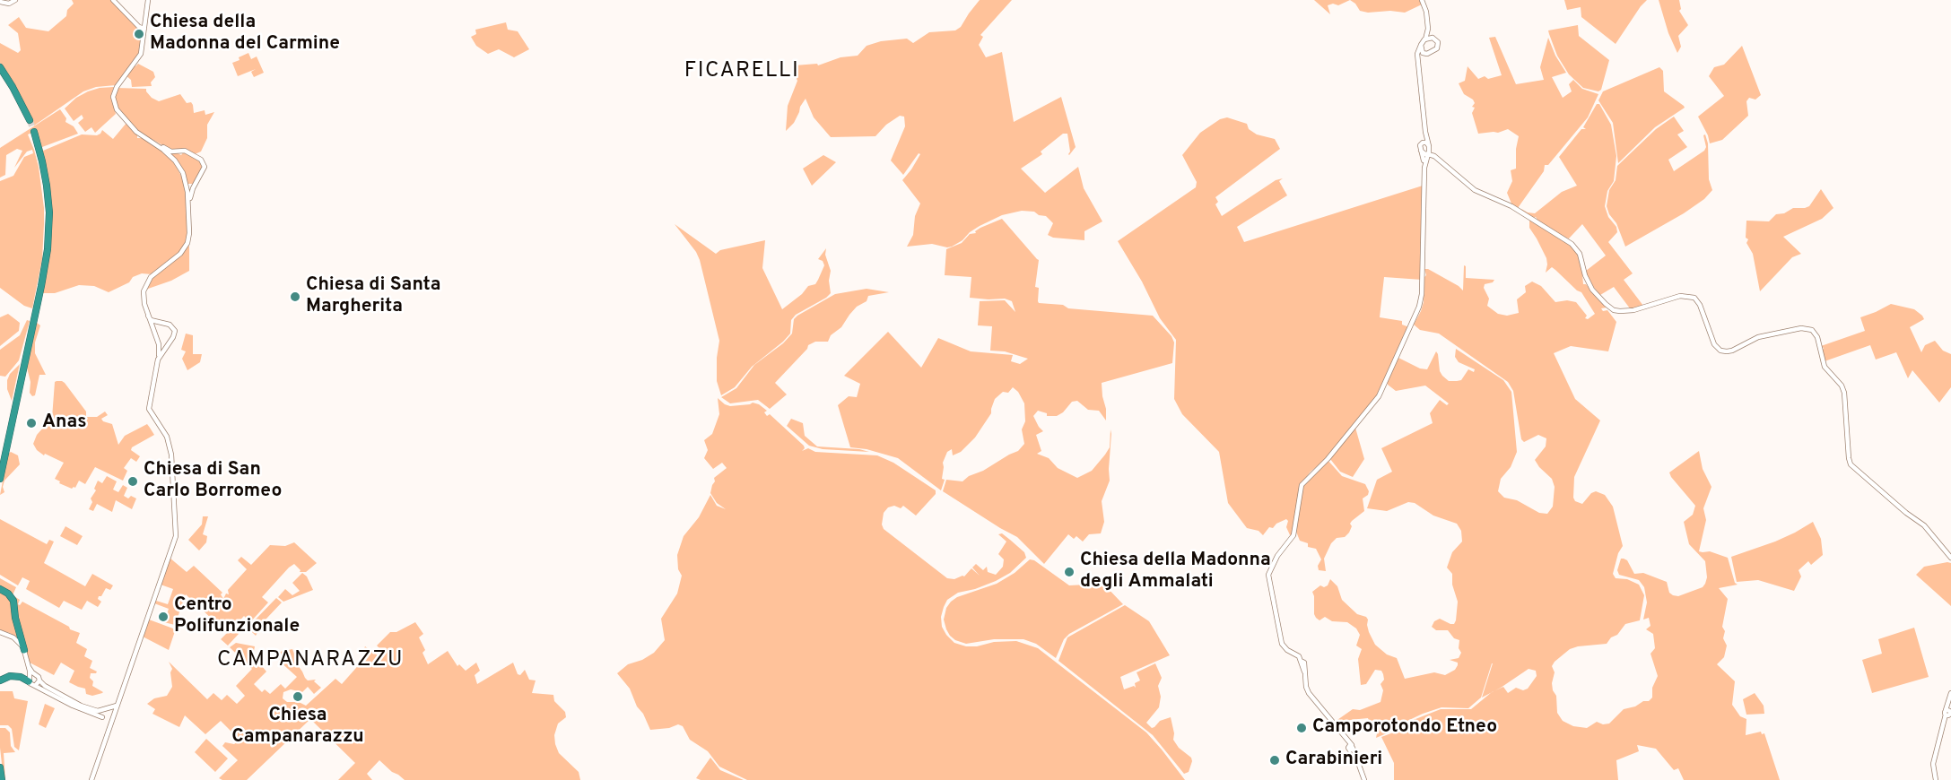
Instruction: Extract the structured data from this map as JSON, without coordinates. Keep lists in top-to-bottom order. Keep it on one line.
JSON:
{"districts":["FICARELLI","CAMPANARAZZU"],"places":["Chiesa della Madonna del Carmine","Chiesa di Santa Margherita","Anas","Chiesa di San Carlo Borromeo","Chiesa della Madonna degli Ammalati","Centro Polifunzionale","Chiesa Campanarazzu","Camporotondo Etneo","Carabinieri"]}
